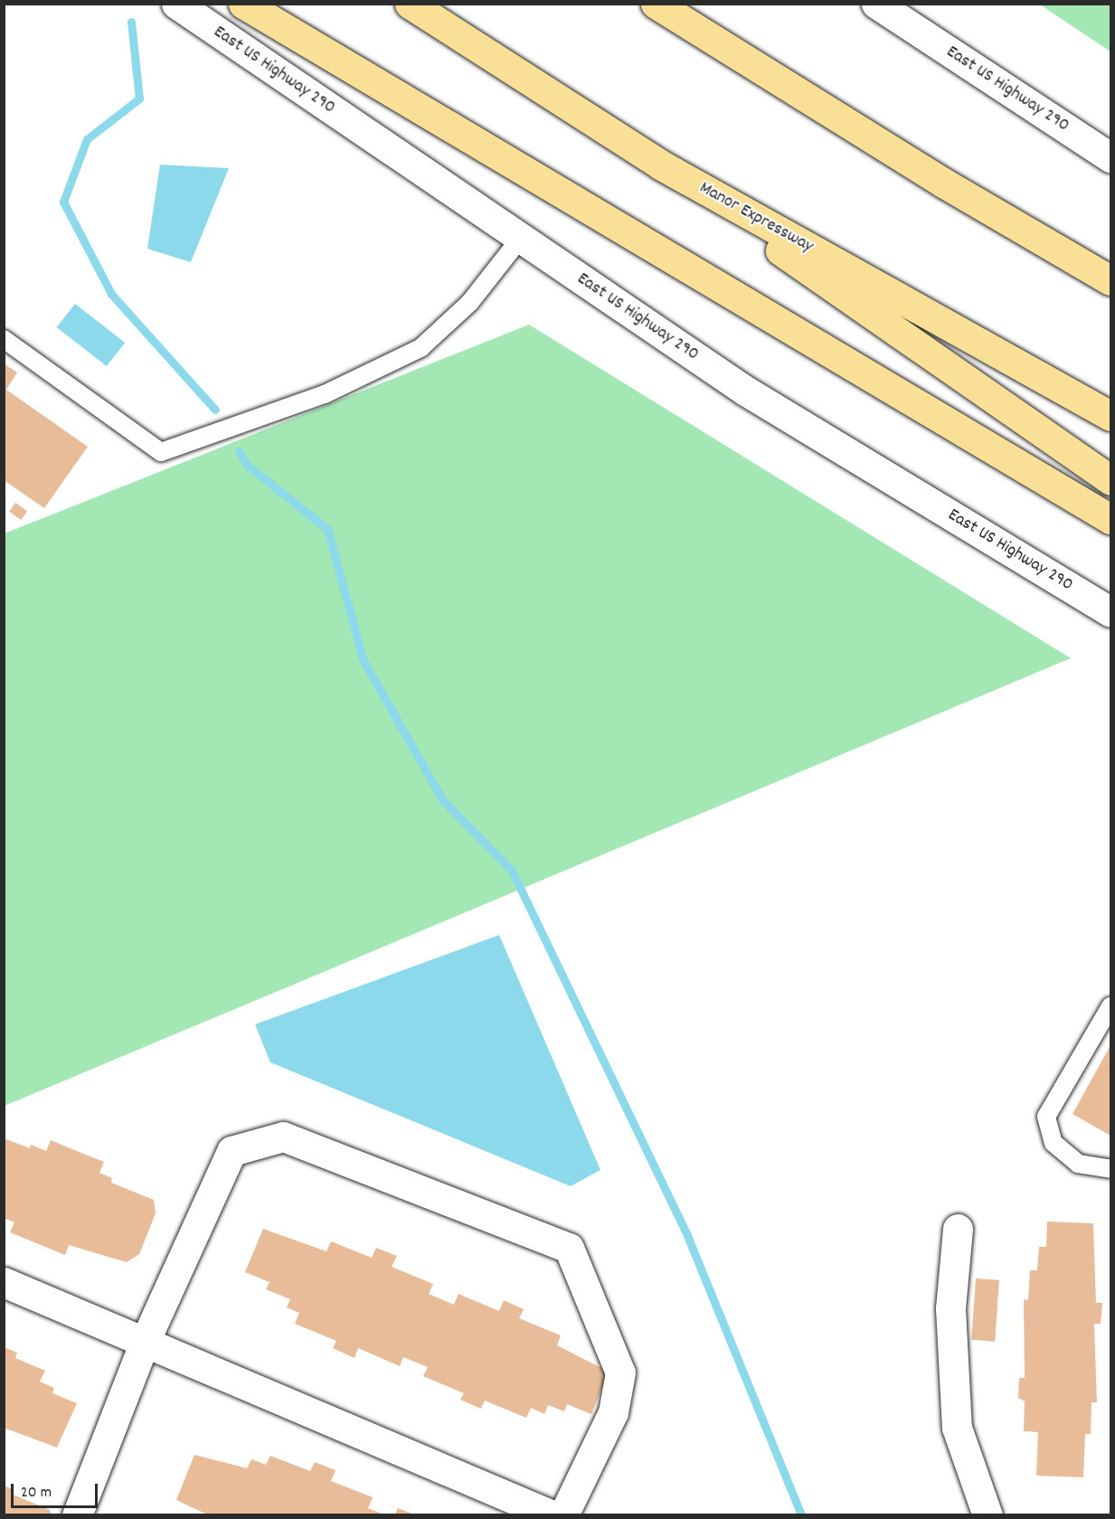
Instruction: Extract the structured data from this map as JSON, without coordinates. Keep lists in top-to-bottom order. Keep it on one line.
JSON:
{"streets":{"highway":["Manor Expressway"],"street":["East US Highway 290"]},"scale_bar":"20 m"}
